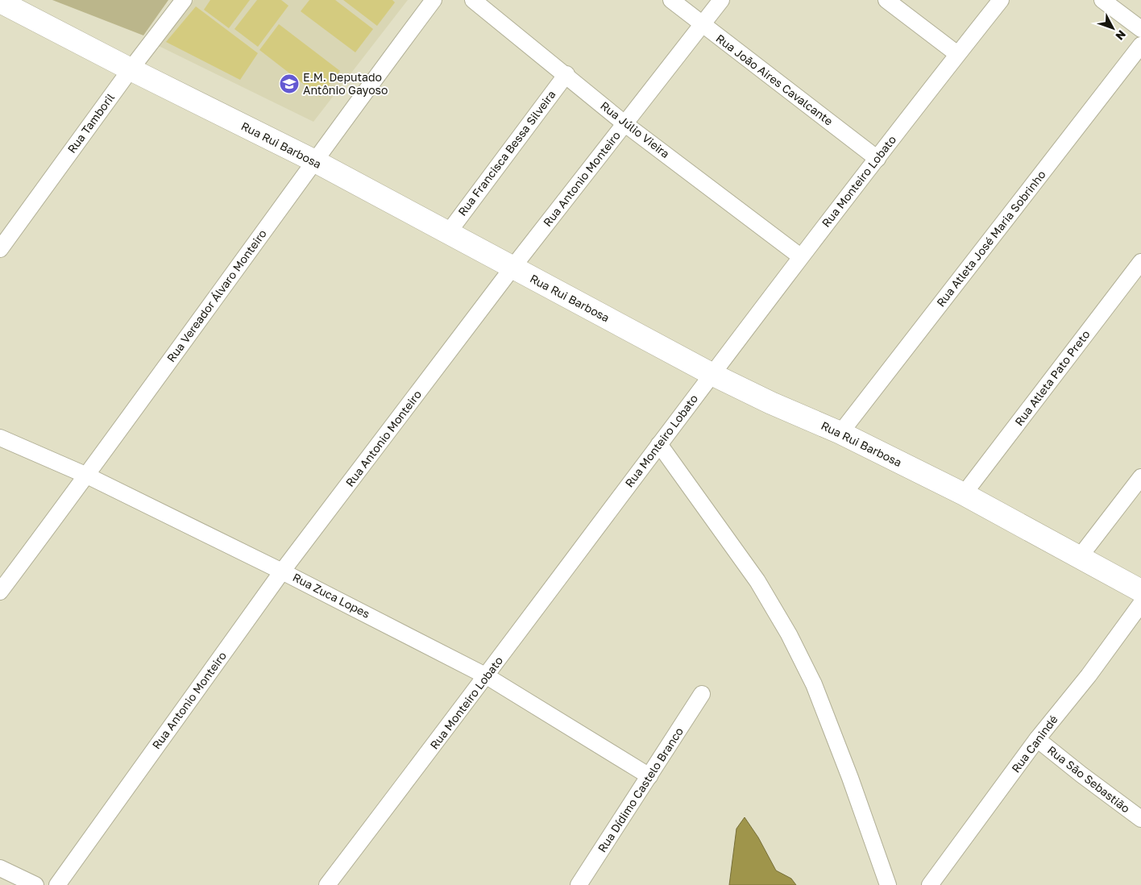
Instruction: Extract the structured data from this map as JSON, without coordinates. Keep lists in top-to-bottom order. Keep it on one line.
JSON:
{"streets":{"street":["Rua João Aires Cavalcante","Rua Tamboril","Rua Júlio Vieira","Rua Rui Barbosa","Rua Francisca Bessa Silveira","Rua Antonio Monteiro","Rua Monteiro Lobato","Rua Atleta José Maria Sobrinho","Rua Vereador Álvaro Monteiro","Rua Atleta Pato Preto","Rua Zuca Lopes","Rua Canindé","Rua São Sebastião","Rua Dídimo Castelo Branco"]},"crossings":[["Rua João Aires Cavalcante","Rua Antonio Monteiro"],["Rua João Aires Cavalcante","Rua Monteiro Lobato"],["Rua Tamboril","Rua Rui Barbosa"],["Rua Júlio Vieira","Rua Francisca Bessa Silveira"],["Rua Júlio Vieira","Rua Antonio Monteiro"],["Rua Júlio Vieira","Rua Monteiro Lobato"],["Rua Rui Barbosa","Rua Francisca Bessa Silveira"],["Rua Rui Barbosa","Rua Antonio Monteiro"],["Rua Rui Barbosa","Rua Monteiro Lobato"],["Rua Rui Barbosa","Rua Atleta José Maria Sobrinho"],["Rua Rui Barbosa","Rua Vereador Álvaro Monteiro"],["Rua Rui Barbosa","Rua Atleta Pato Preto"],["Rua Antonio Monteiro","Rua Zuca Lopes"],["Rua Monteiro Lobato","Rua Zuca Lopes"],["Rua Vereador Álvaro Monteiro","Rua Zuca Lopes"],["Rua Zuca Lopes","Rua Dídimo Castelo Branco"],["Rua Canindé","Rua São Sebastião"]],"places":{"school or university":["E.M. Deputado Antônio Gayoso"]},"north":"bottom right"}
